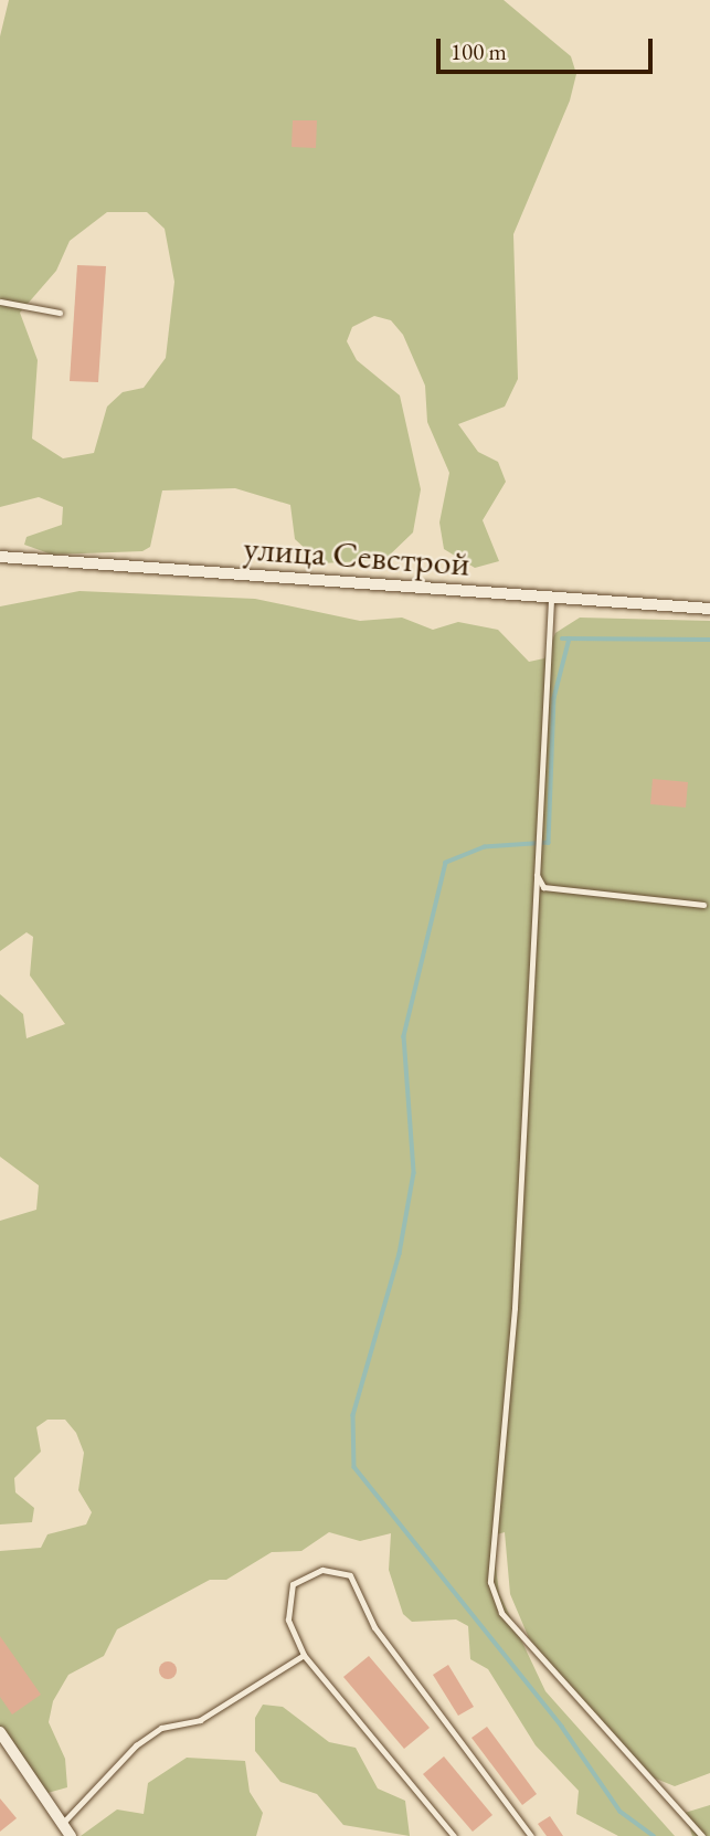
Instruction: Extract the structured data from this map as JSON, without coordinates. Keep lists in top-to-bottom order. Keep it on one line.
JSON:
{"streets":{"street":["улица Севстрой"]},"scale_bar":"100 m"}
